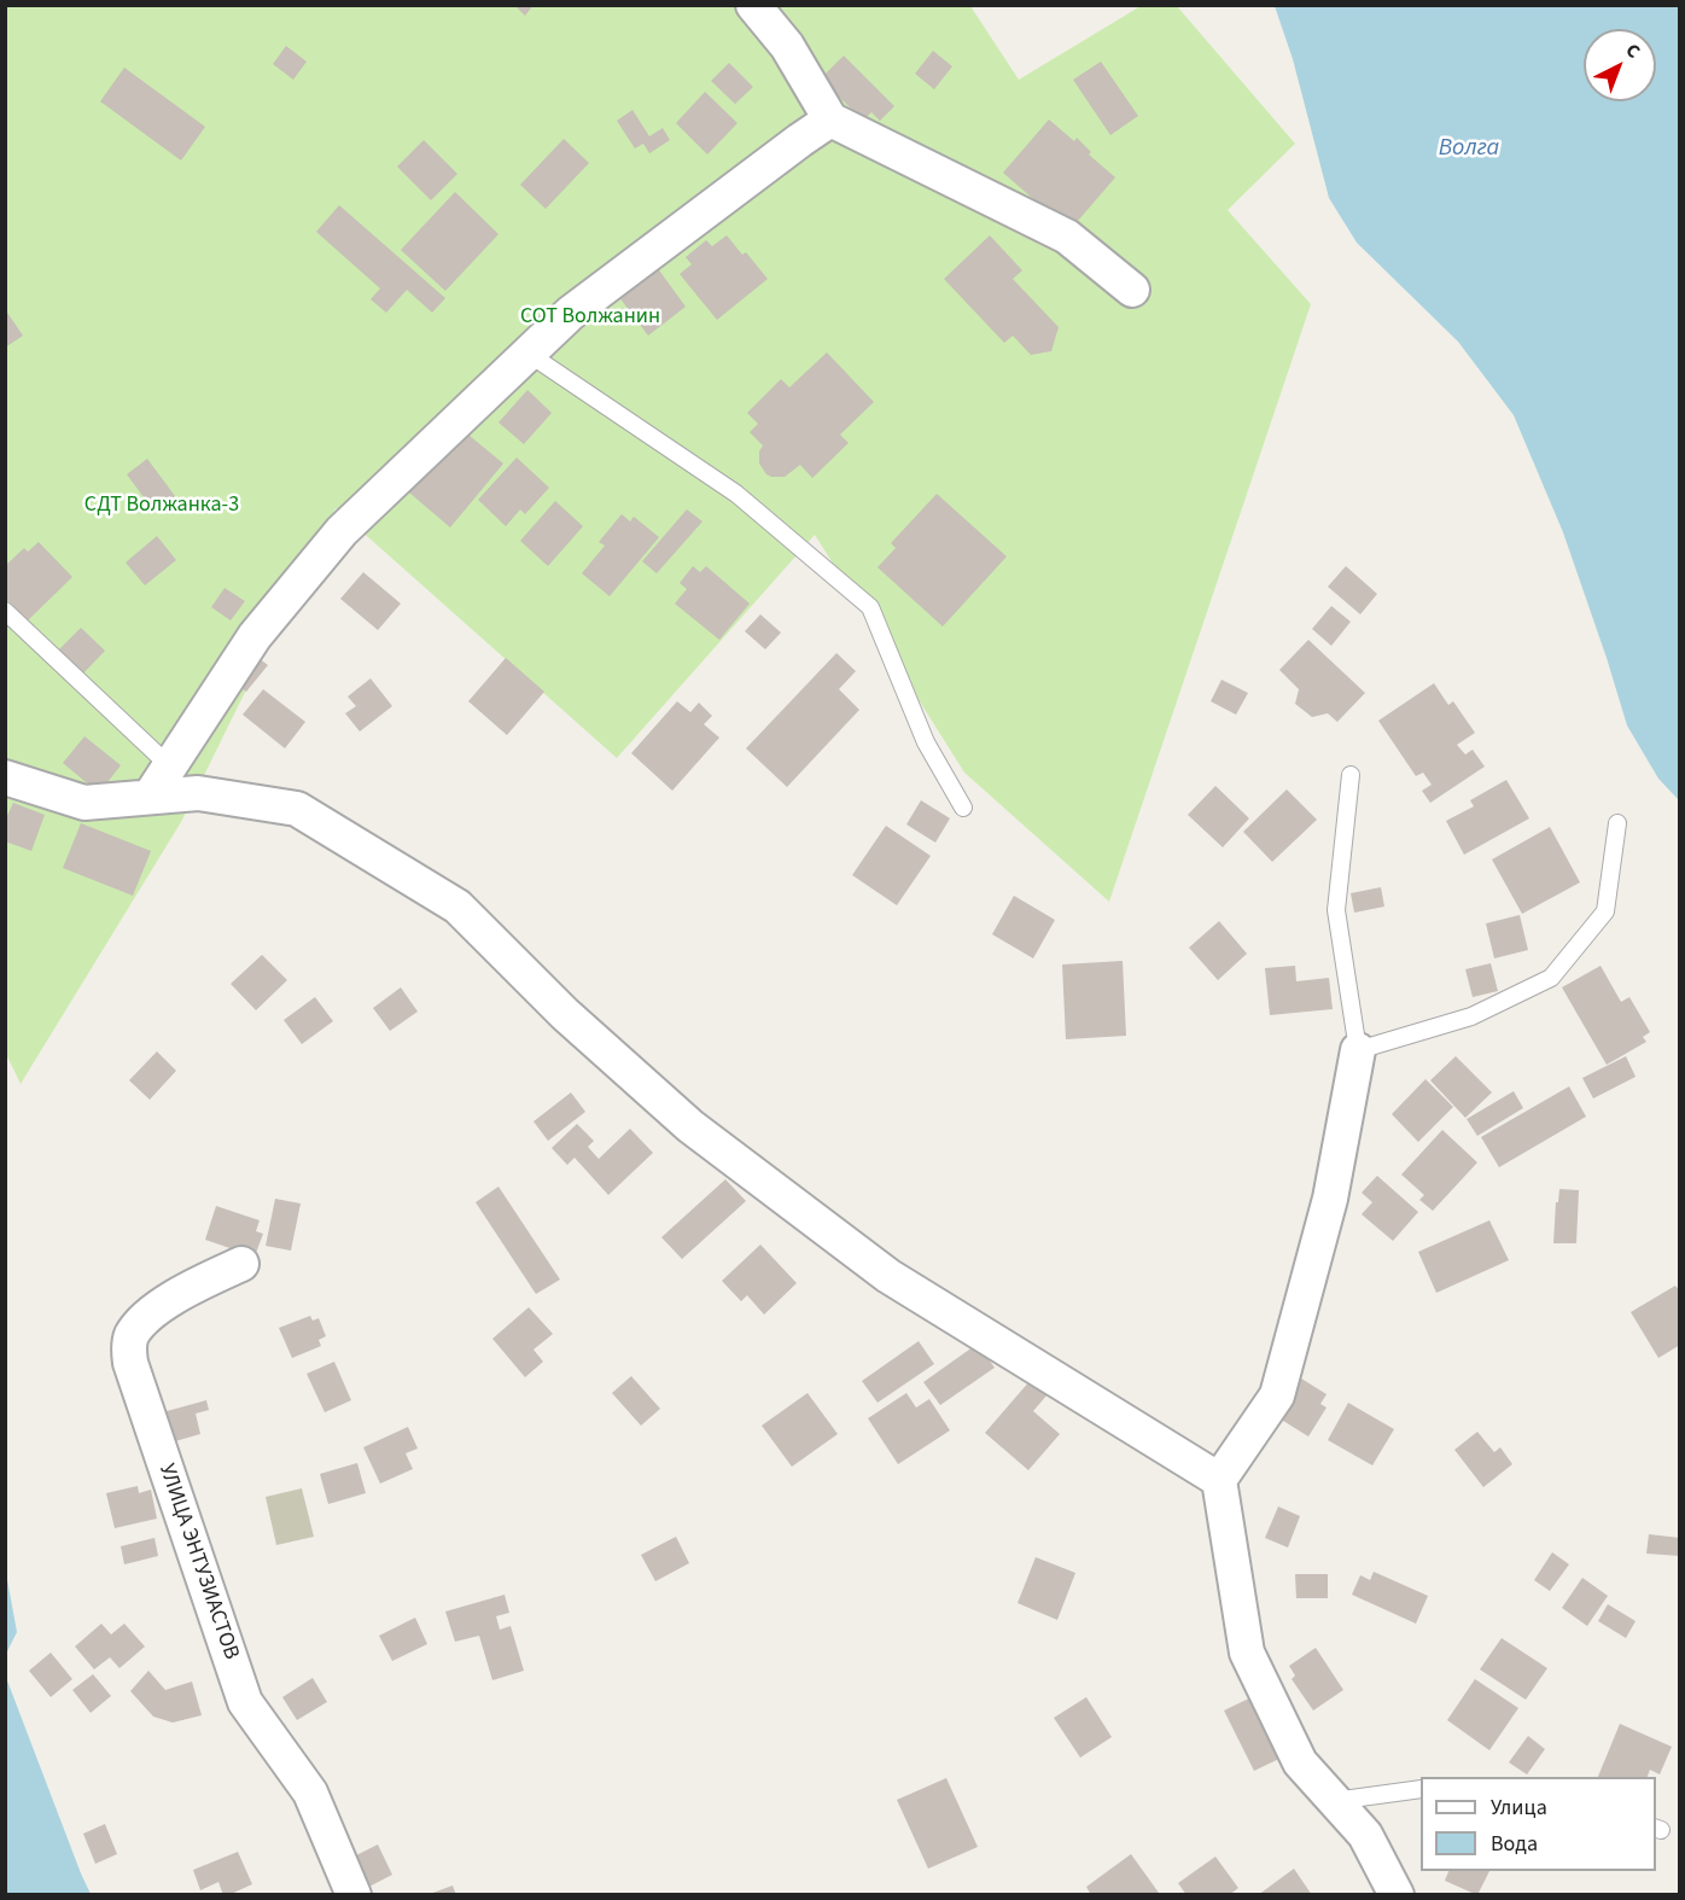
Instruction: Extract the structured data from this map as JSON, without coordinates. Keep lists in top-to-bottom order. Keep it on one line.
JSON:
{"streets":{"street":["УЛИЦА ЭНТУЗИАСТОВ"]},"water":["Волга"],"parks":["СОТ Волжанин","СДТ Волжанка-3"],"legend":["Улица","Вода"],"north":"top right"}
